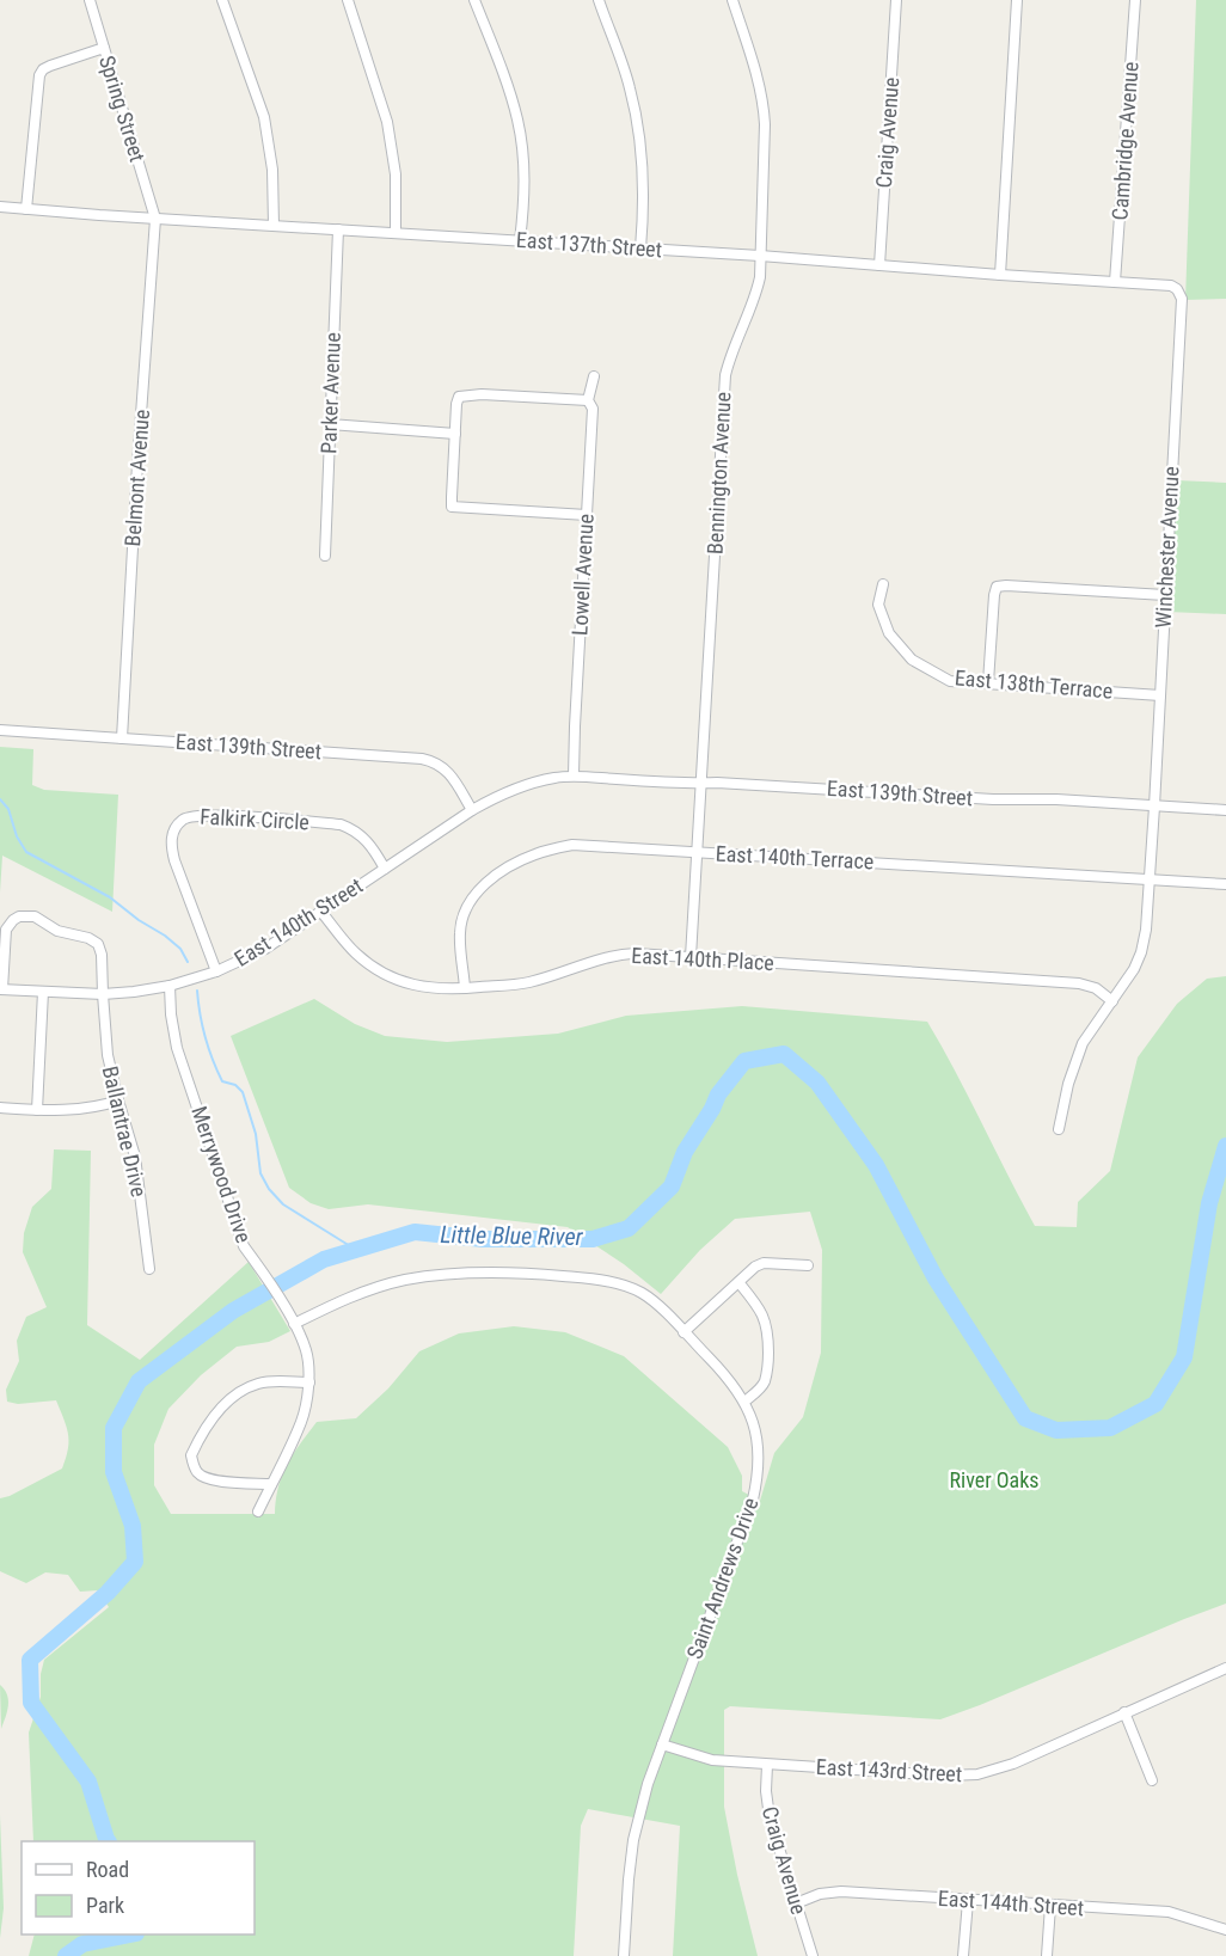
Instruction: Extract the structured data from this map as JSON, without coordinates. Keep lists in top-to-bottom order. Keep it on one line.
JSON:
{"streets":{"street":["Spring Street","Craig Avenue","Cambridge Avenue","East 137th Street","Parker Avenue","Bennington Avenue","Belmont Avenue","Winchester Avenue","Lowell Avenue","East 138th Terrace","East 139th Street","Falkirk Circle","East 140th Terrace","East 140th Street","East 140th Place","Ballantrae Drive","Merrywood Drive","Saint Andrews Drive","East 143rd Street","East 144th Street"]},"crossings":[["Spring Street","East 137th Street"],["Spring Street","Belmont Avenue"],["Craig Avenue","East 137th Street"],["Craig Avenue","East 143rd Street"],["Craig Avenue","East 144th Street"],["Cambridge Avenue","East 137th Street"],["East 137th Street","Parker Avenue"],["East 137th Street","Bennington Avenue"],["East 137th Street","Belmont Avenue"],["East 137th Street","Winchester Avenue"],["Bennington Avenue","East 139th Street"],["Bennington Avenue","East 140th Terrace"],["Bennington Avenue","East 140th Place"],["Belmont Avenue","East 139th Street"],["Winchester Avenue","East 138th Terrace"],["Winchester Avenue","East 139th Street"],["Winchester Avenue","East 140th Terrace"],["Winchester Avenue","East 140th Place"],["Lowell Avenue","East 139th Street"],["Lowell Avenue","East 140th Street"],["East 139th Street","East 140th Street"],["Falkirk Circle","East 140th Street"],["East 140th Terrace","East 140th Place"],["East 140th Street","East 140th Place"],["East 140th Street","Ballantrae Drive"],["East 140th Street","Merrywood Drive"],["Merrywood Drive","Saint Andrews Drive"],["Saint Andrews Drive","East 143rd Street"]],"water":["Little Blue River"],"parks":["River Oaks"],"legend":["Road","Park"]}
